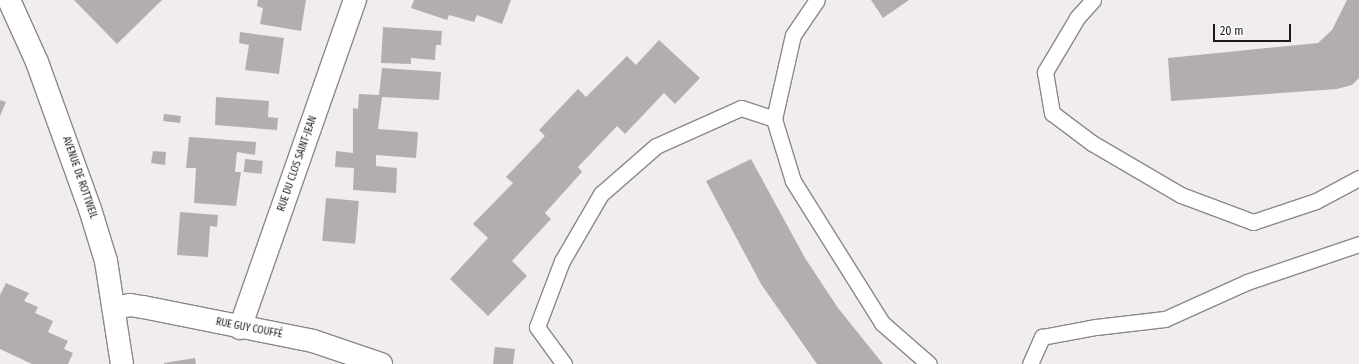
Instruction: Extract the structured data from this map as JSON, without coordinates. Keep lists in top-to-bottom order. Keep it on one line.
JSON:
{"streets":{"street":["RUE DU CLOS SAINT-JEAN","AVENUE DE ROTTWEIL","RUE GUY COUFFÉ"]},"crossings":[["RUE DU CLOS SAINT-JEAN","RUE GUY COUFFÉ"],["AVENUE DE ROTTWEIL","RUE GUY COUFFÉ"]],"scale_bar":"20 m"}
